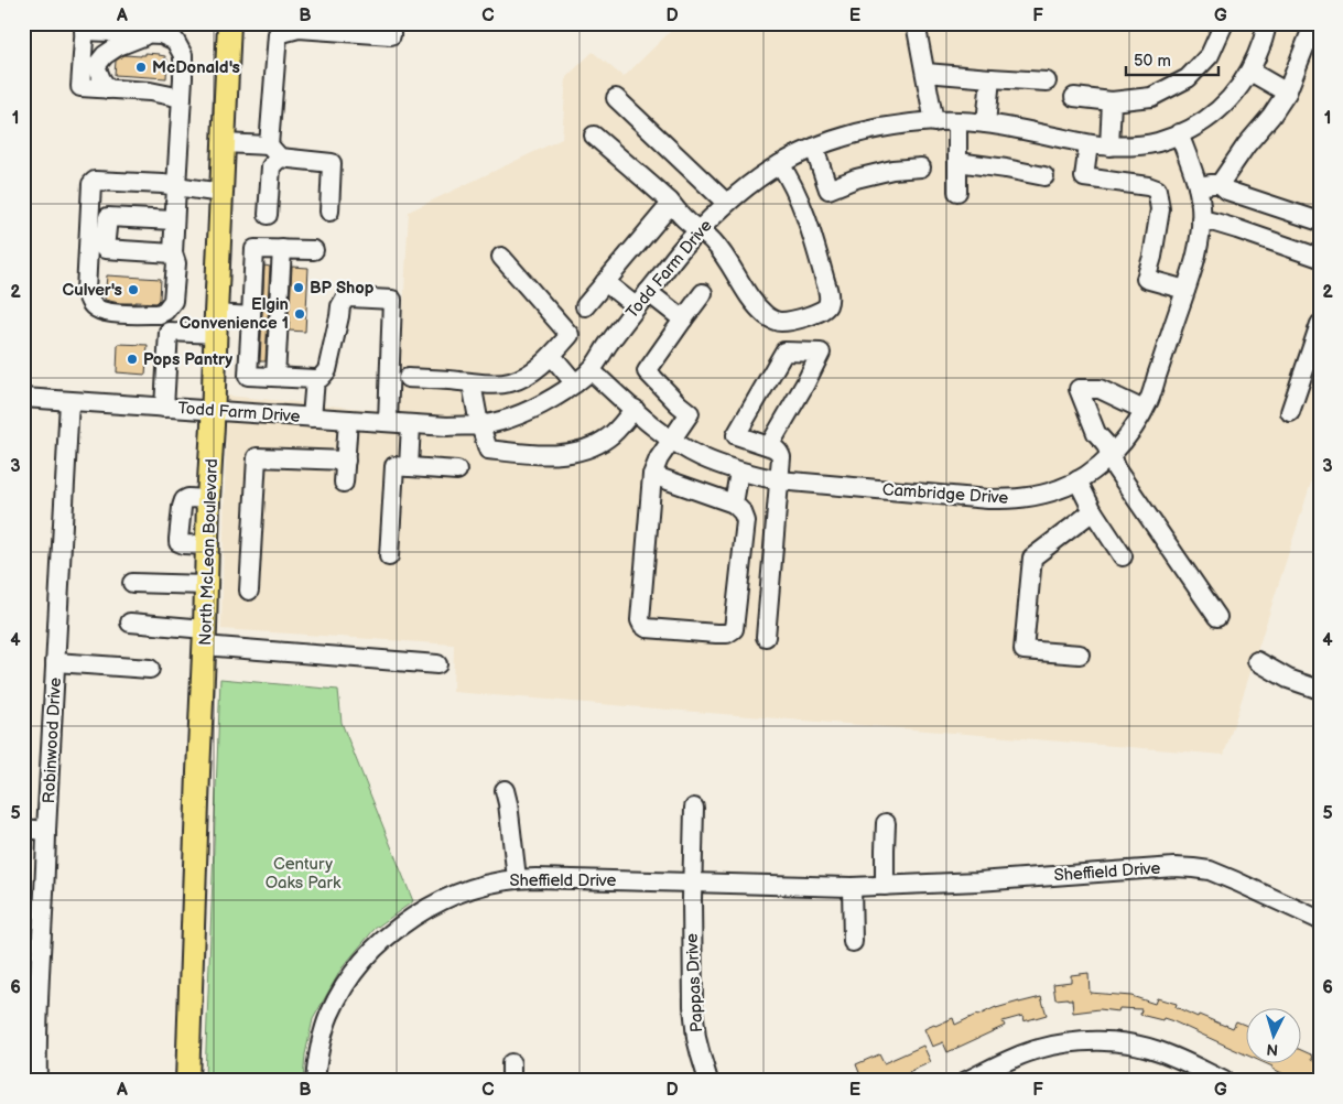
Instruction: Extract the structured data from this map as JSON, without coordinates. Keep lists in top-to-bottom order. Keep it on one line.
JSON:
{"streets":{"main road":["North McLean Boulevard"],"street":["Todd Farm Drive","Cambridge Drive","Robinwood Drive","Sheffield Drive","Pappas Drive"]},"crossings":[["Todd Farm Drive","Cambridge Drive"],["Todd Farm Drive","North McLean Boulevard"],["Todd Farm Drive","Robinwood Drive"],["Sheffield Drive","Pappas Drive"]],"parks":["Century Oaks Park"],"places":["McDonald's","BP Shop","Culver's","Elgin Convenience 1","Pops Pantry"],"scale_bar":"50 m","north":"bottom","grid":{"columns":["A","B","C","D","E","F","G"],"rows":["1","2","3","4","5","6"]}}
